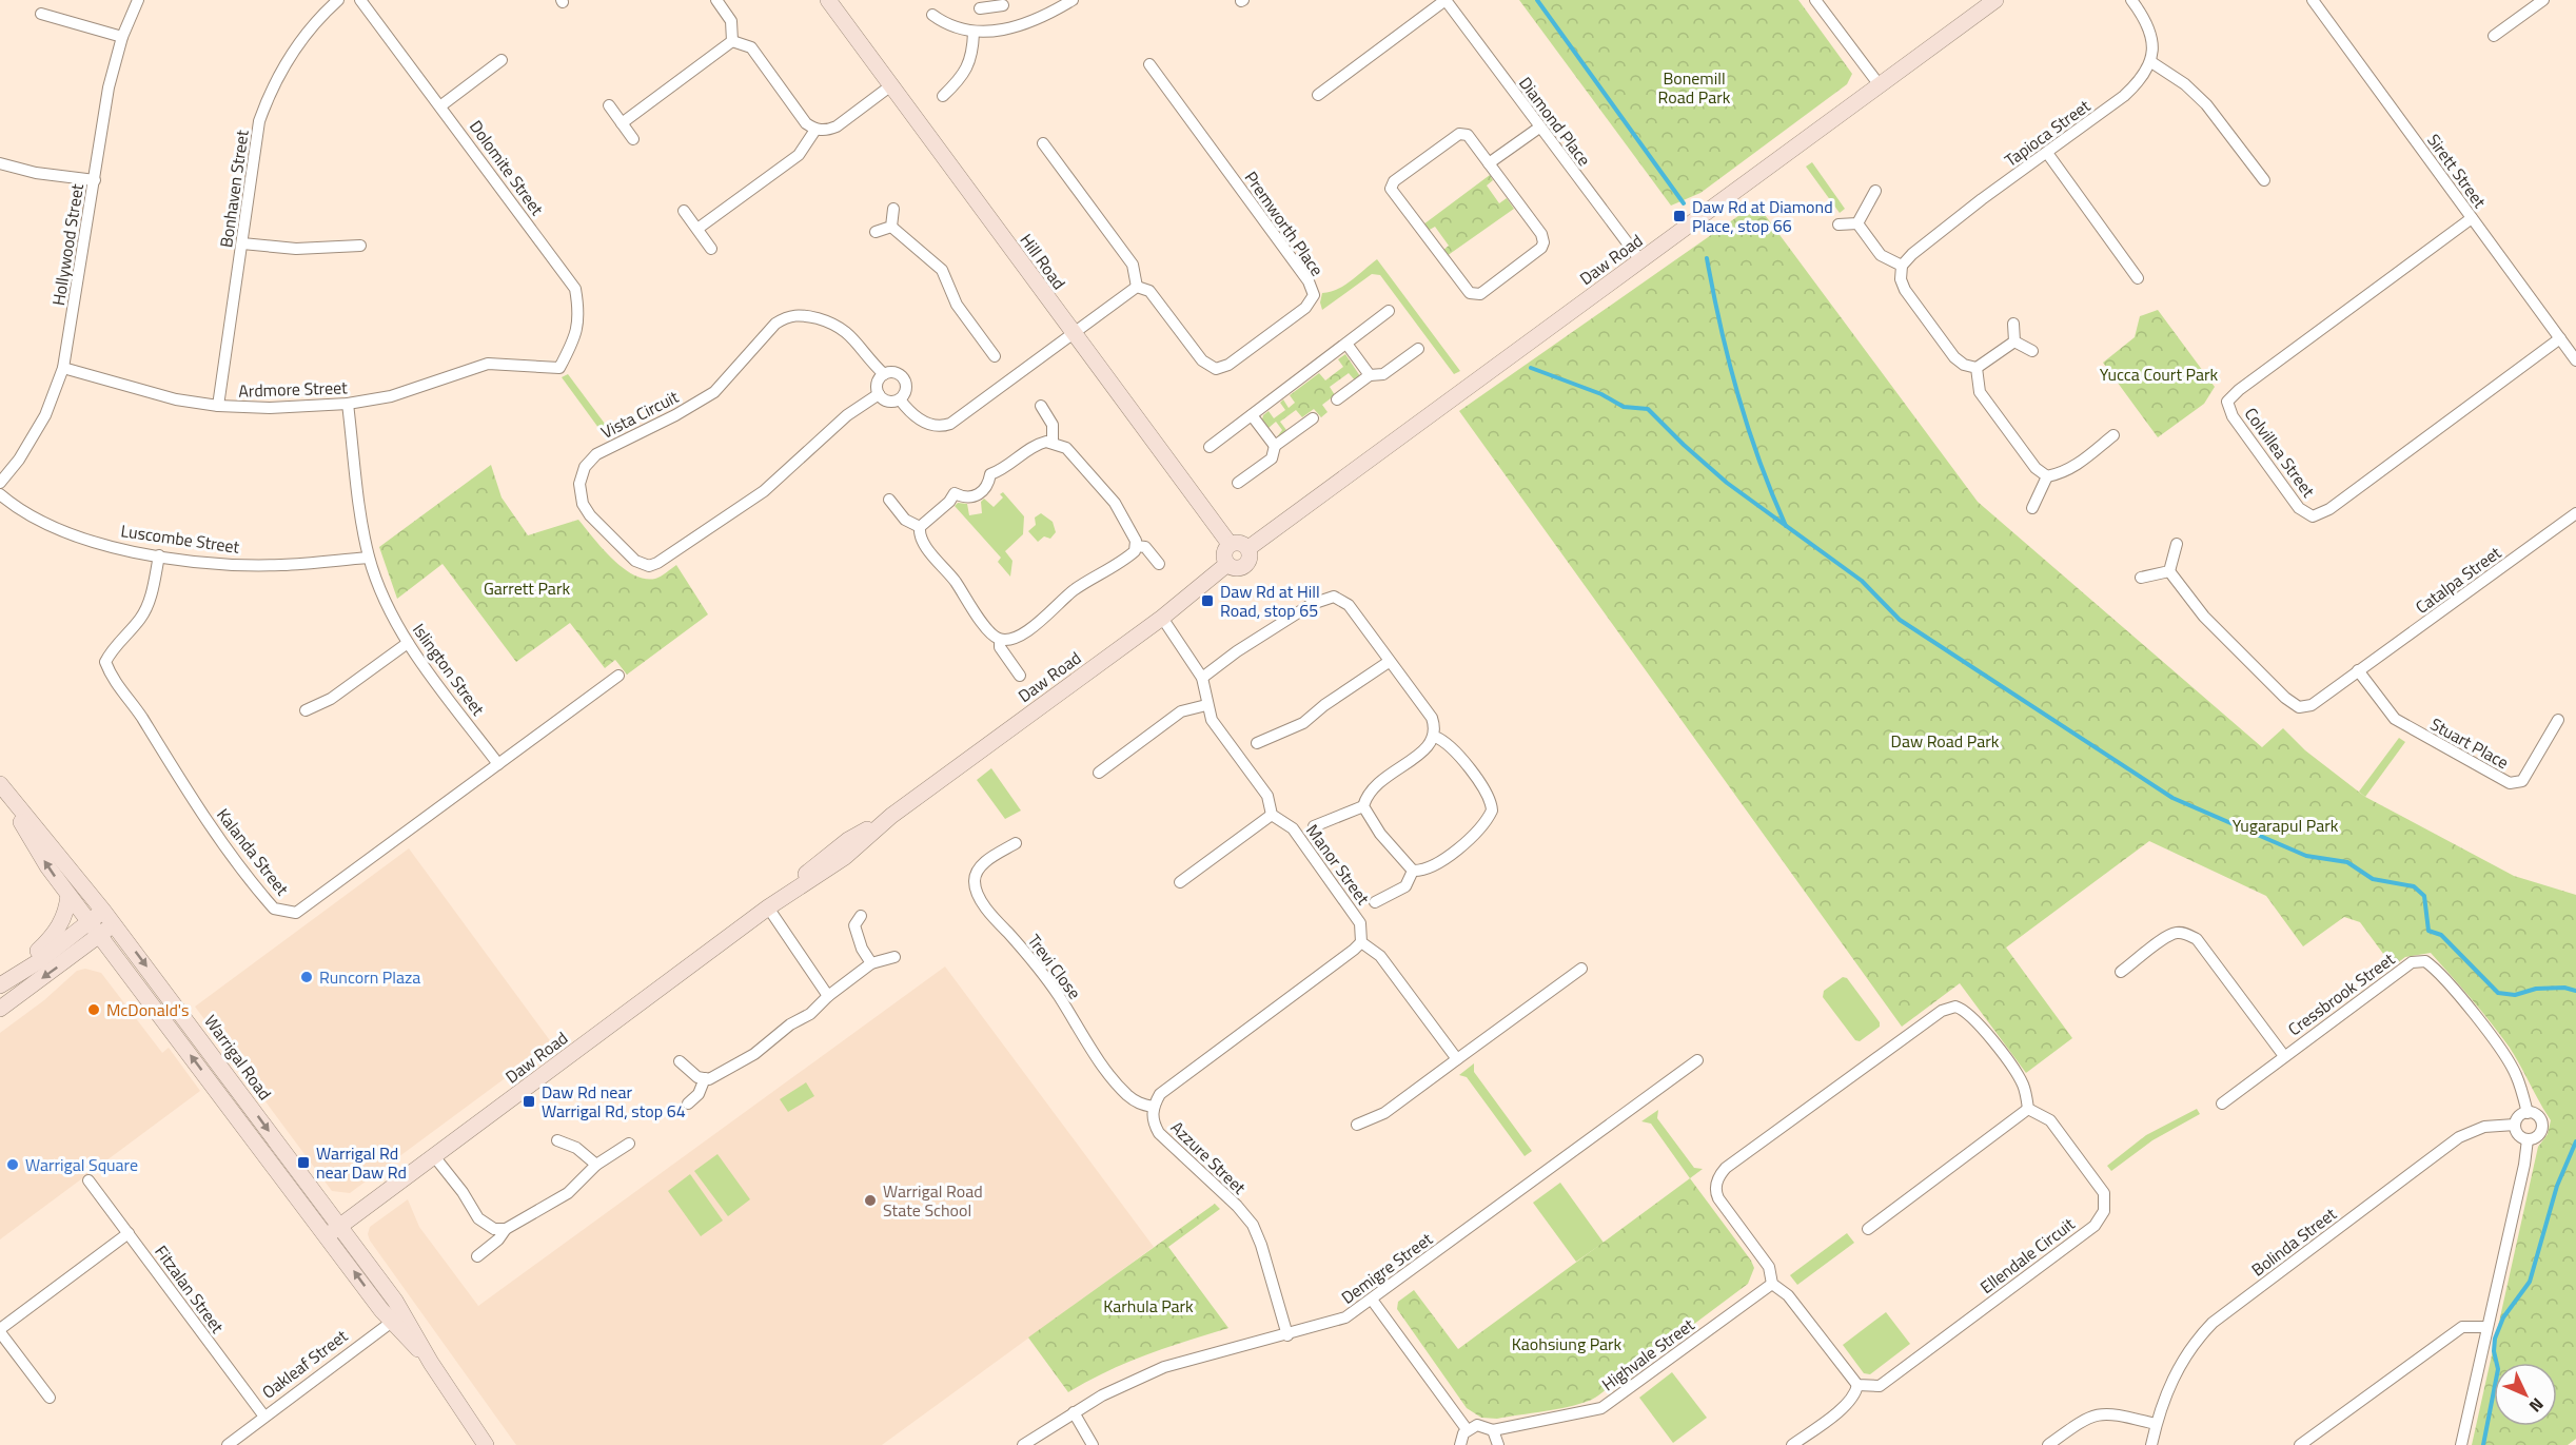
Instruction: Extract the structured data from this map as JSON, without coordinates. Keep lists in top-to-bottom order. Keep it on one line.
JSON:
{"streets":{"street":["Diamond Place","Tapioca Street","Dolomite Street","Sirett Street","Bonhaven Street","Premworth Place","Hollywood Street","Daw Road","Hill Road","Ardmore Street","Vista Circuit","Colvillea Street","Luscombe Street","Catalpa Street","Islington Street","Stuart Place","Kalanda Street","Manor Street","Trevi Close","Cressbrook Street","Warrigal Road","Azzure Street","Bolinda Street","Ellendale Circuit","Demigre Street","Fitzalan Street","Highvale Street","Oakleaf Street"]},"crossings":[["Diamond Place","Daw Road"],["Dolomite Street","Ardmore Street"],["Sirett Street","Colvillea Street"],["Bonhaven Street","Ardmore Street"],["Hollywood Street","Ardmore Street"],["Daw Road","Hill Road"],["Daw Road","Warrigal Road"],["Ardmore Street","Islington Street"],["Luscombe Street","Islington Street"],["Luscombe Street","Kalanda Street"],["Catalpa Street","Stuart Place"],["Islington Street","Kalanda Street"],["Trevi Close","Azzure Street"],["Cressbrook Street","Bolinda Street"],["Warrigal Road","Oakleaf Street"],["Azzure Street","Demigre Street"],["Fitzalan Street","Oakleaf Street"]],"parks":["Bonemill Road Park","Yucca Court Park","Garrett Park","Daw Road Park","Yugarapul Park","Karhula Park","Kaohsiung Park"],"places":{"transit":["Daw Rd at Diamond Place, stop 66","Daw Rd at Hill Road, stop 65","Daw Rd near Warrigal Rd, stop 64","Warrigal Rd near Daw Rd"],"other":["Runcorn Plaza","McDonald's","Warrigal Square","Warrigal Road State School"]},"north":"bottom right"}
